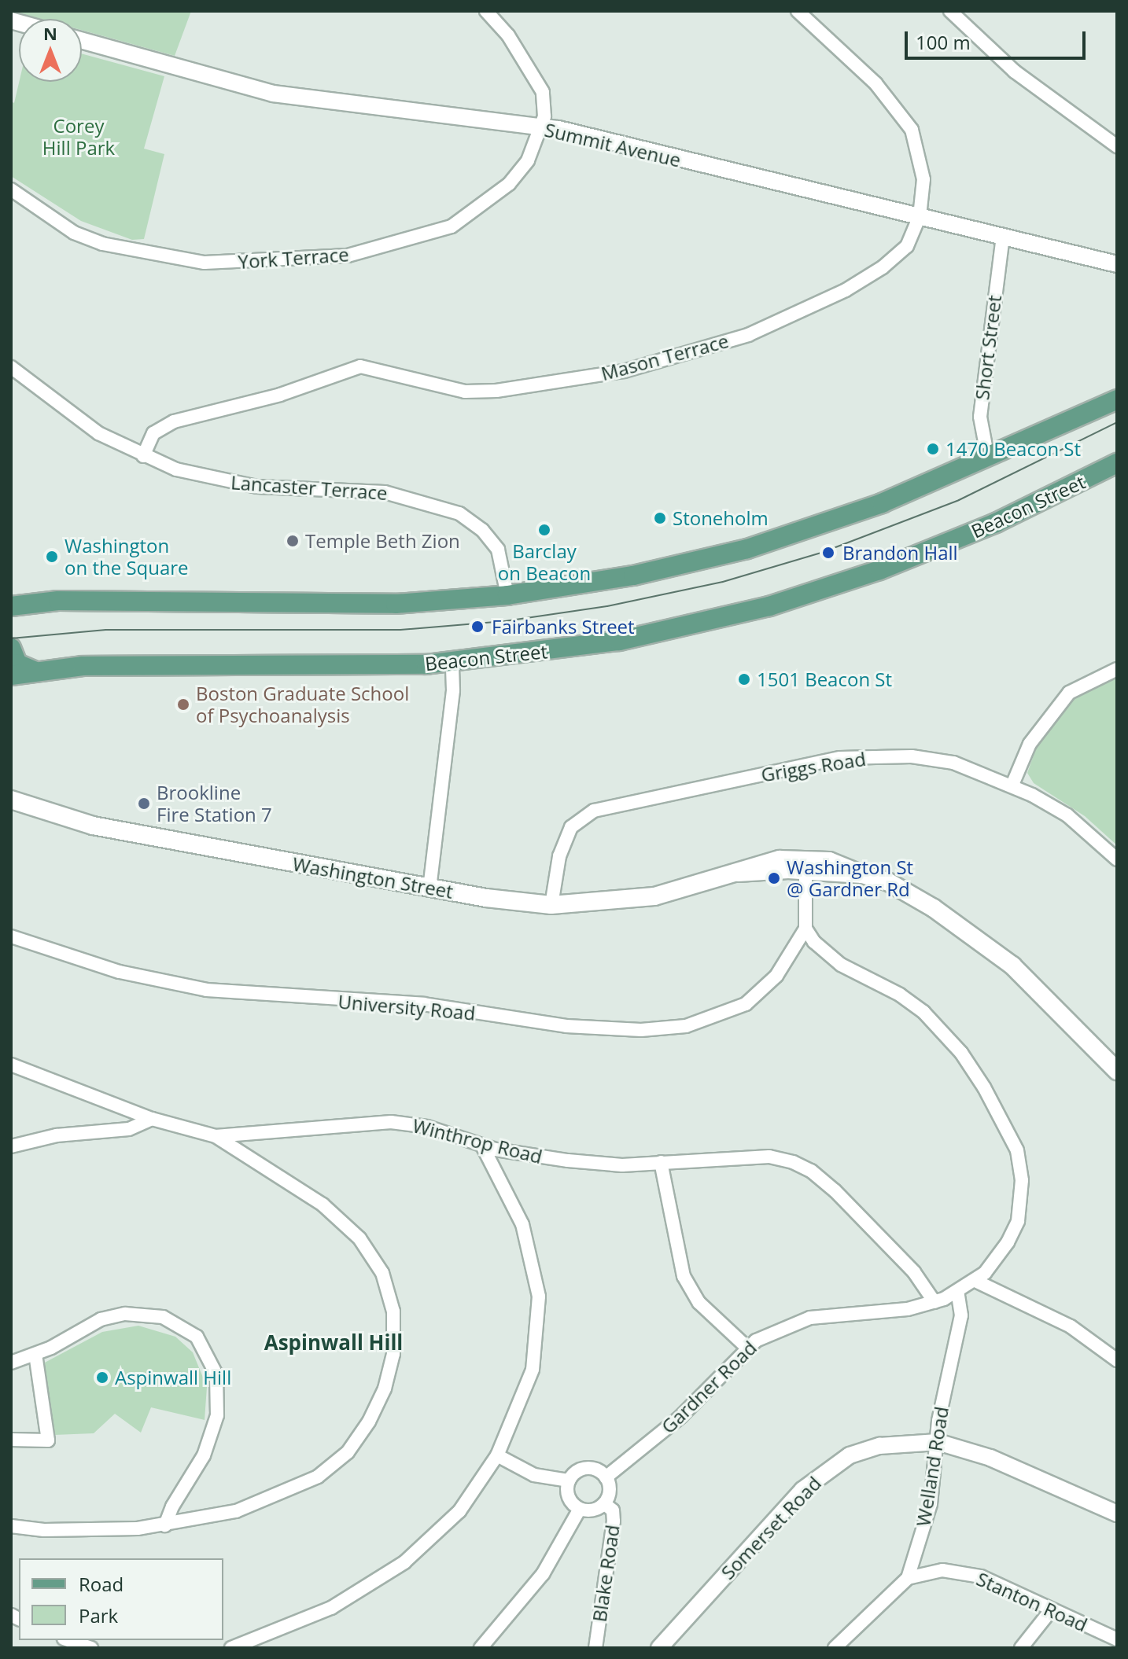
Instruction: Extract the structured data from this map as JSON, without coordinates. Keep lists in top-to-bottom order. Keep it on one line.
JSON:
{"streets":{"main road":["Beacon Street","Washington Street"],"street":["Summit Avenue","York Terrace","Short Street","Mason Terrace","Lancaster Terrace","Griggs Road","University Road","Winthrop Road","Gardner Road","Welland Road","Somerset Road","Blake Road","Stanton Road"]},"crossings":[["Summit Avenue","York Terrace"],["Summit Avenue","Short Street"],["Summit Avenue","Mason Terrace"],["Mason Terrace","Lancaster Terrace"],["Griggs Road","Washington Street"],["University Road","Gardner Road"],["Winthrop Road","Gardner Road"],["Gardner Road","Welland Road"],["Gardner Road","Blake Road"],["Welland Road","Somerset Road"],["Welland Road","Stanton Road"]],"districts":["Aspinwall Hill"],"parks":["Corey Hill Park"],"places":["1470 Beacon St","Stoneholm","Barclay on Beacon","Temple Beth Zion","Brandon Hall","Washington on the Square","Fairbanks Street","1501 Beacon St","Boston Graduate School of Psychoanalysis","Brookline Fire Station 7","Washington St @ Gardner Rd","Aspinwall Hill"],"legend":["Road","Park"],"scale_bar":"100 m","north":"top"}
